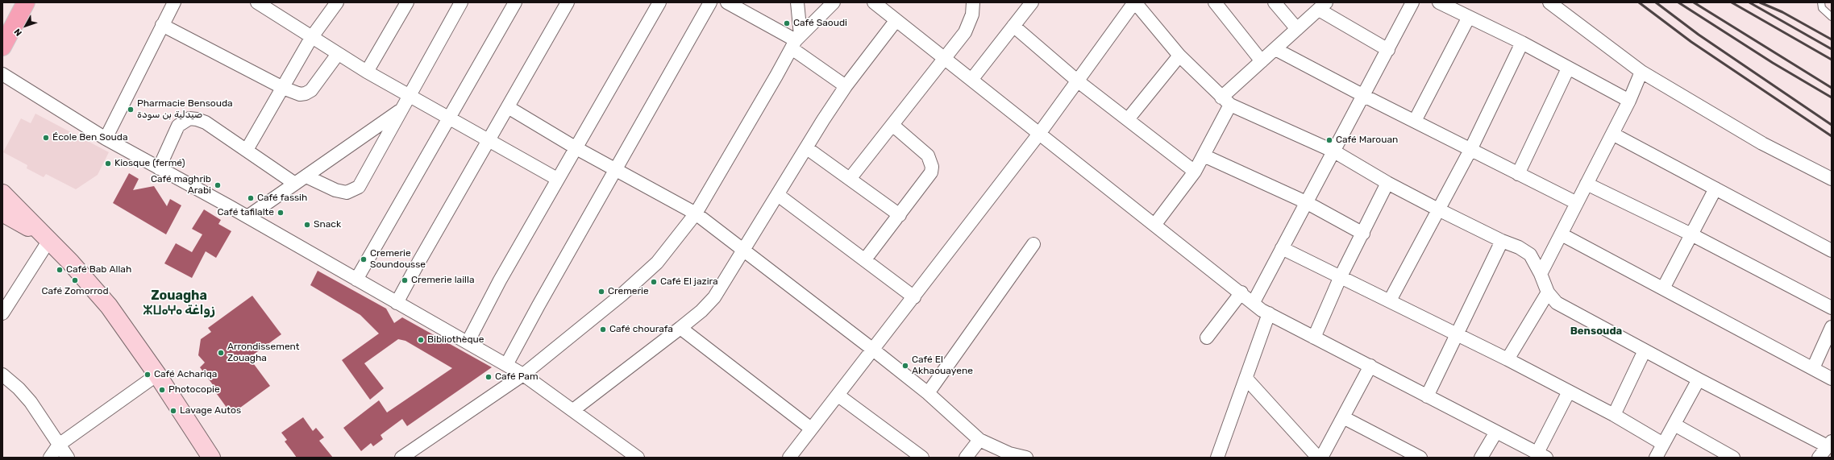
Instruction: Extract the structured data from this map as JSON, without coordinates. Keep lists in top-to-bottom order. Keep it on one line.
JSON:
{"districts":["Zouagha ⵣⵡⴰⵖⴰ زواغة","Bensouda"],"places":["Café Saoudi","Pharmacie Bensouda صيدلية بن سودة","École Ben Souda","Café Marouan","Kiosque (fermé)","Café maghrib Arabi","Café fassih","Café tafilalte","Snack","Cremerie Soundousse","Café Bab Allah","Café Zomorrod","Cremerie lailla","Café El jazira","Cremerie","Café chourafa","Bibliothèque","Arrondissement Zouagha","Café El Akhaouayene","Café Achariqa","Café Pam","Photocopie","Lavage Autos"],"north":"bottom left"}
